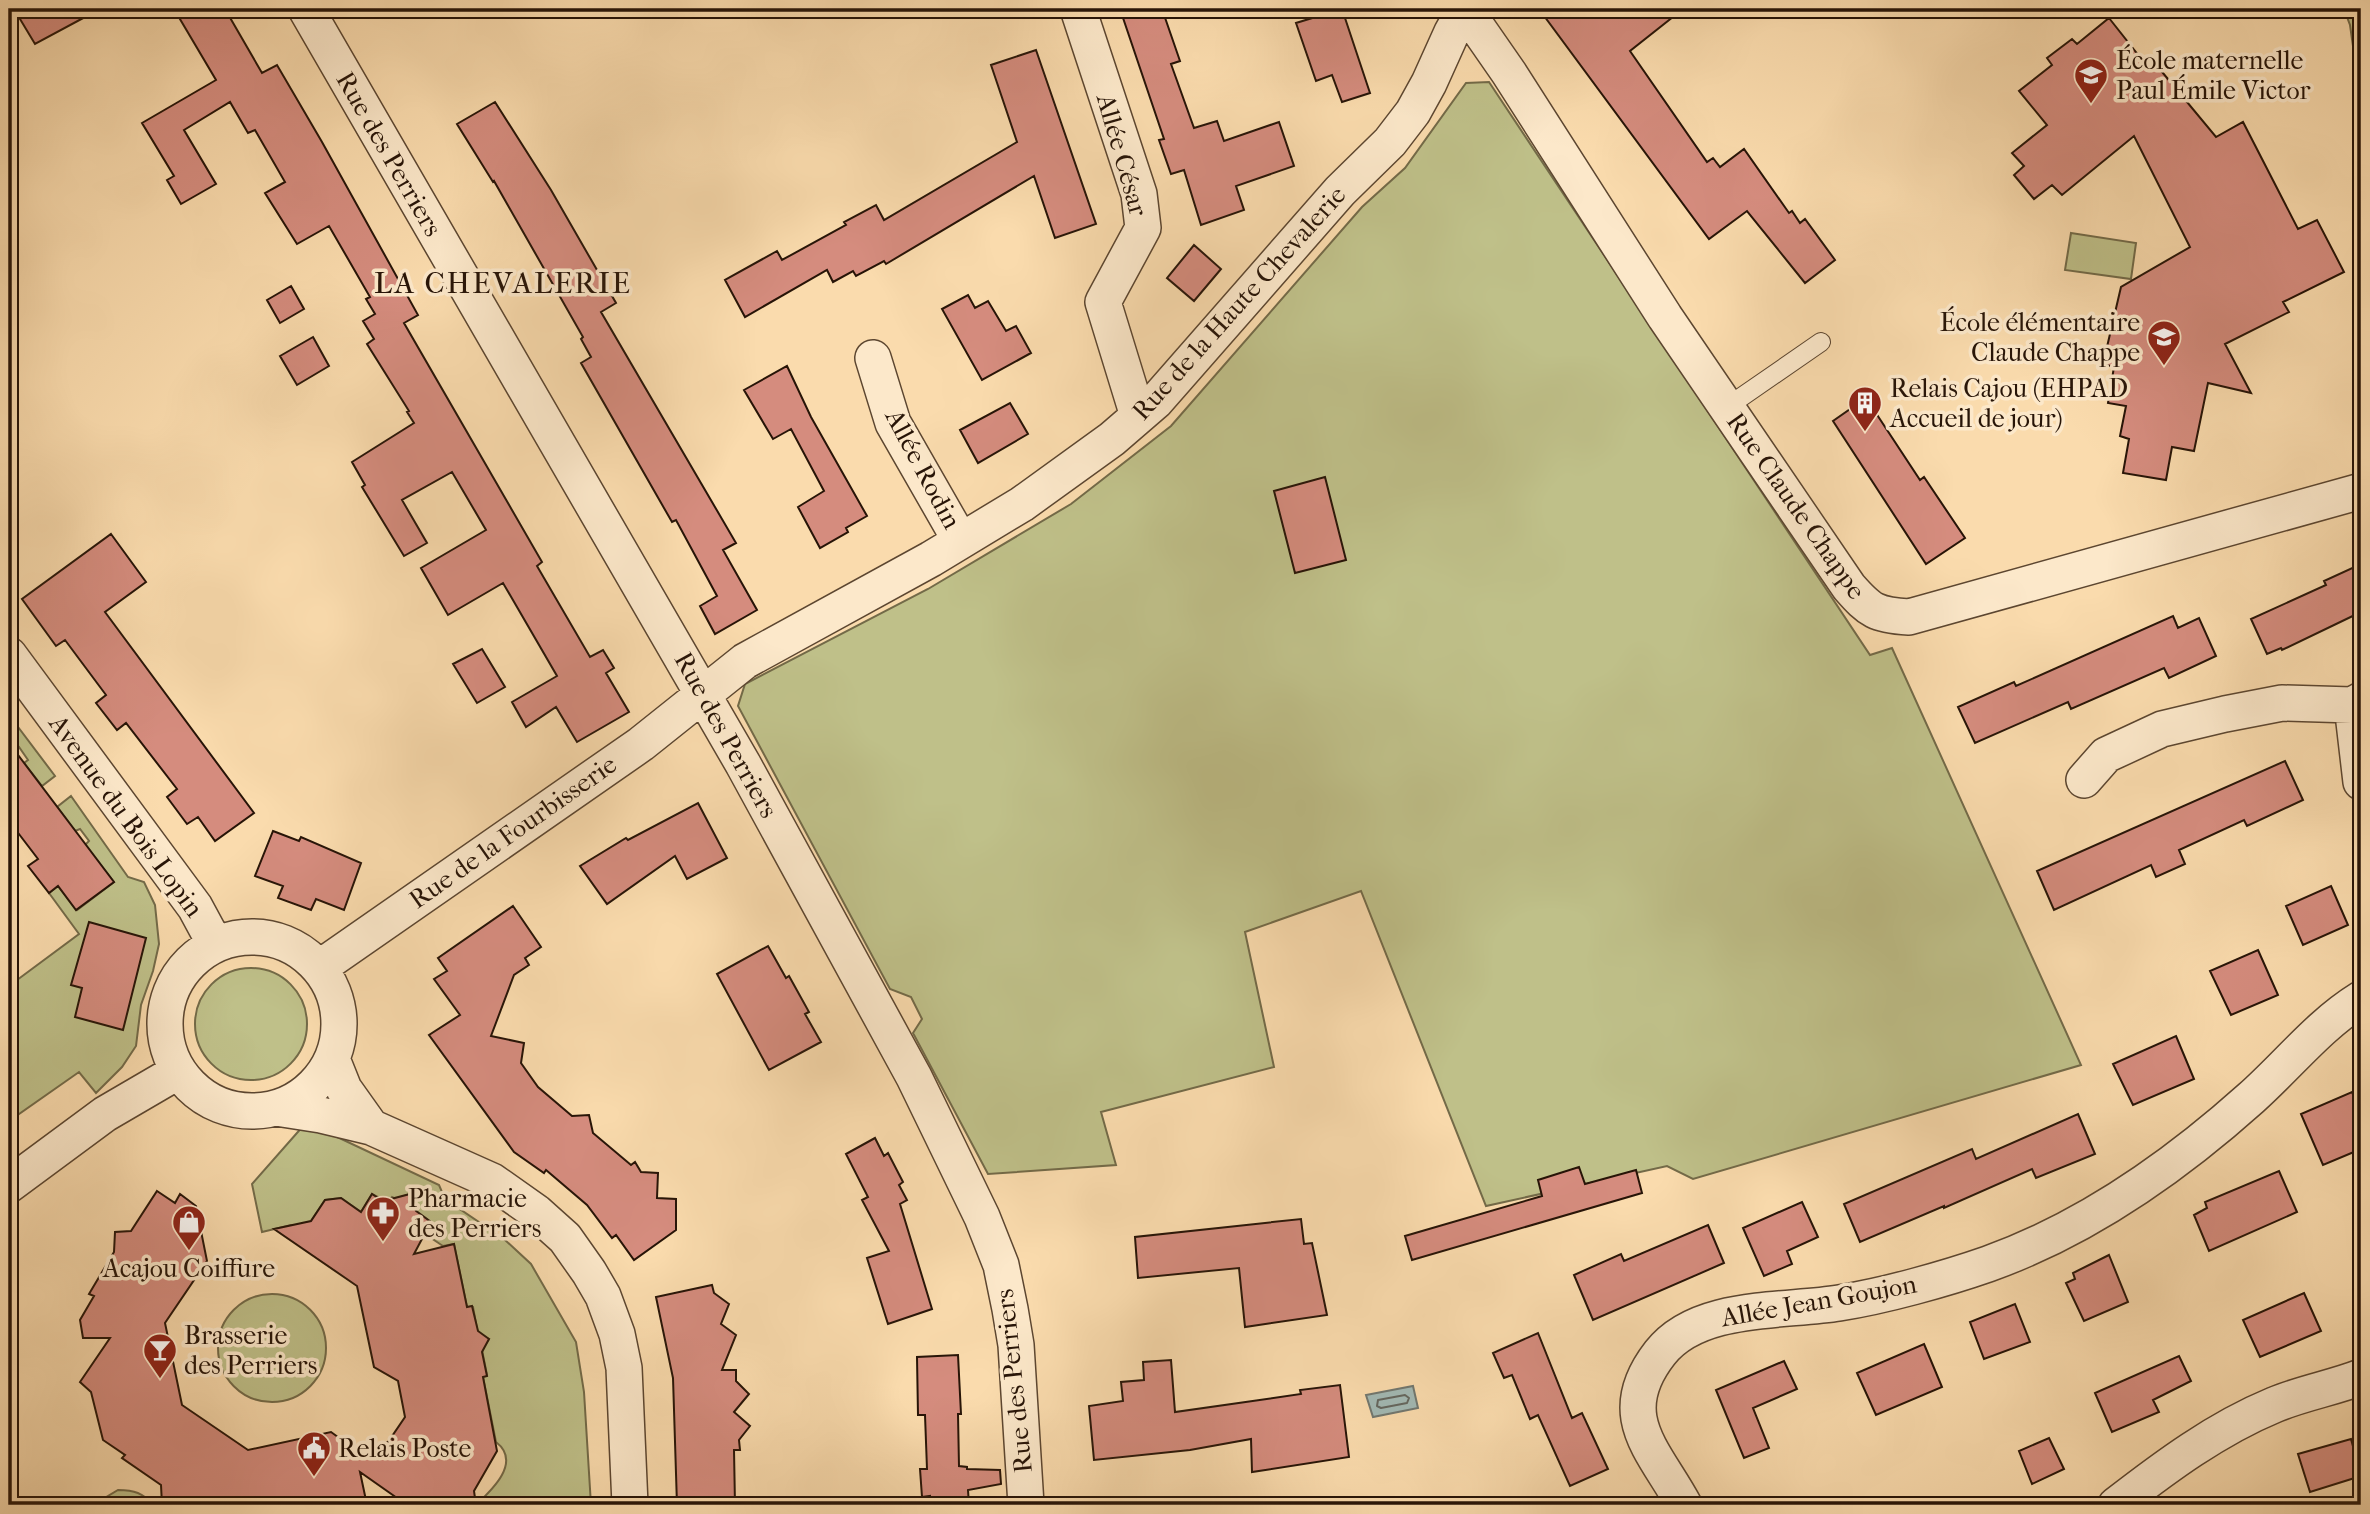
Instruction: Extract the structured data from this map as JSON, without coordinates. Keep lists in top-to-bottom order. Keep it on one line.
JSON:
{"streets":{"street":["Rue des Perriers","Allée César","Rue de la Haute Chevalerie","Allée Rodin","Rue Claude Chappe","Avenue du Bois Lopin","Rue de la Fourbisserie","Allée Jean Goujon"]},"crossings":[["Rue des Perriers","Rue de la Haute Chevalerie"],["Rue des Perriers","Rue de la Fourbisserie"],["Allée César","Rue de la Haute Chevalerie"],["Rue de la Haute Chevalerie","Allée Rodin"],["Rue de la Haute Chevalerie","Rue Claude Chappe"],["Rue de la Haute Chevalerie","Rue de la Fourbisserie"],["Avenue du Bois Lopin","Rue de la Fourbisserie"]],"districts":["LA CHEVALERIE"],"places":{"school or university":["École maternelle Paul Émile Victor","École élémentaire Claude Chappe"],"building":["Relais Cajou (EHPAD Accueil de jour)"],"pharmacy":["Pharmacie des Perriers"],"shop":["Acajou Coiffure"],"bar":["Brasserie des Perriers"],"public building":["Relais Poste"]}}
